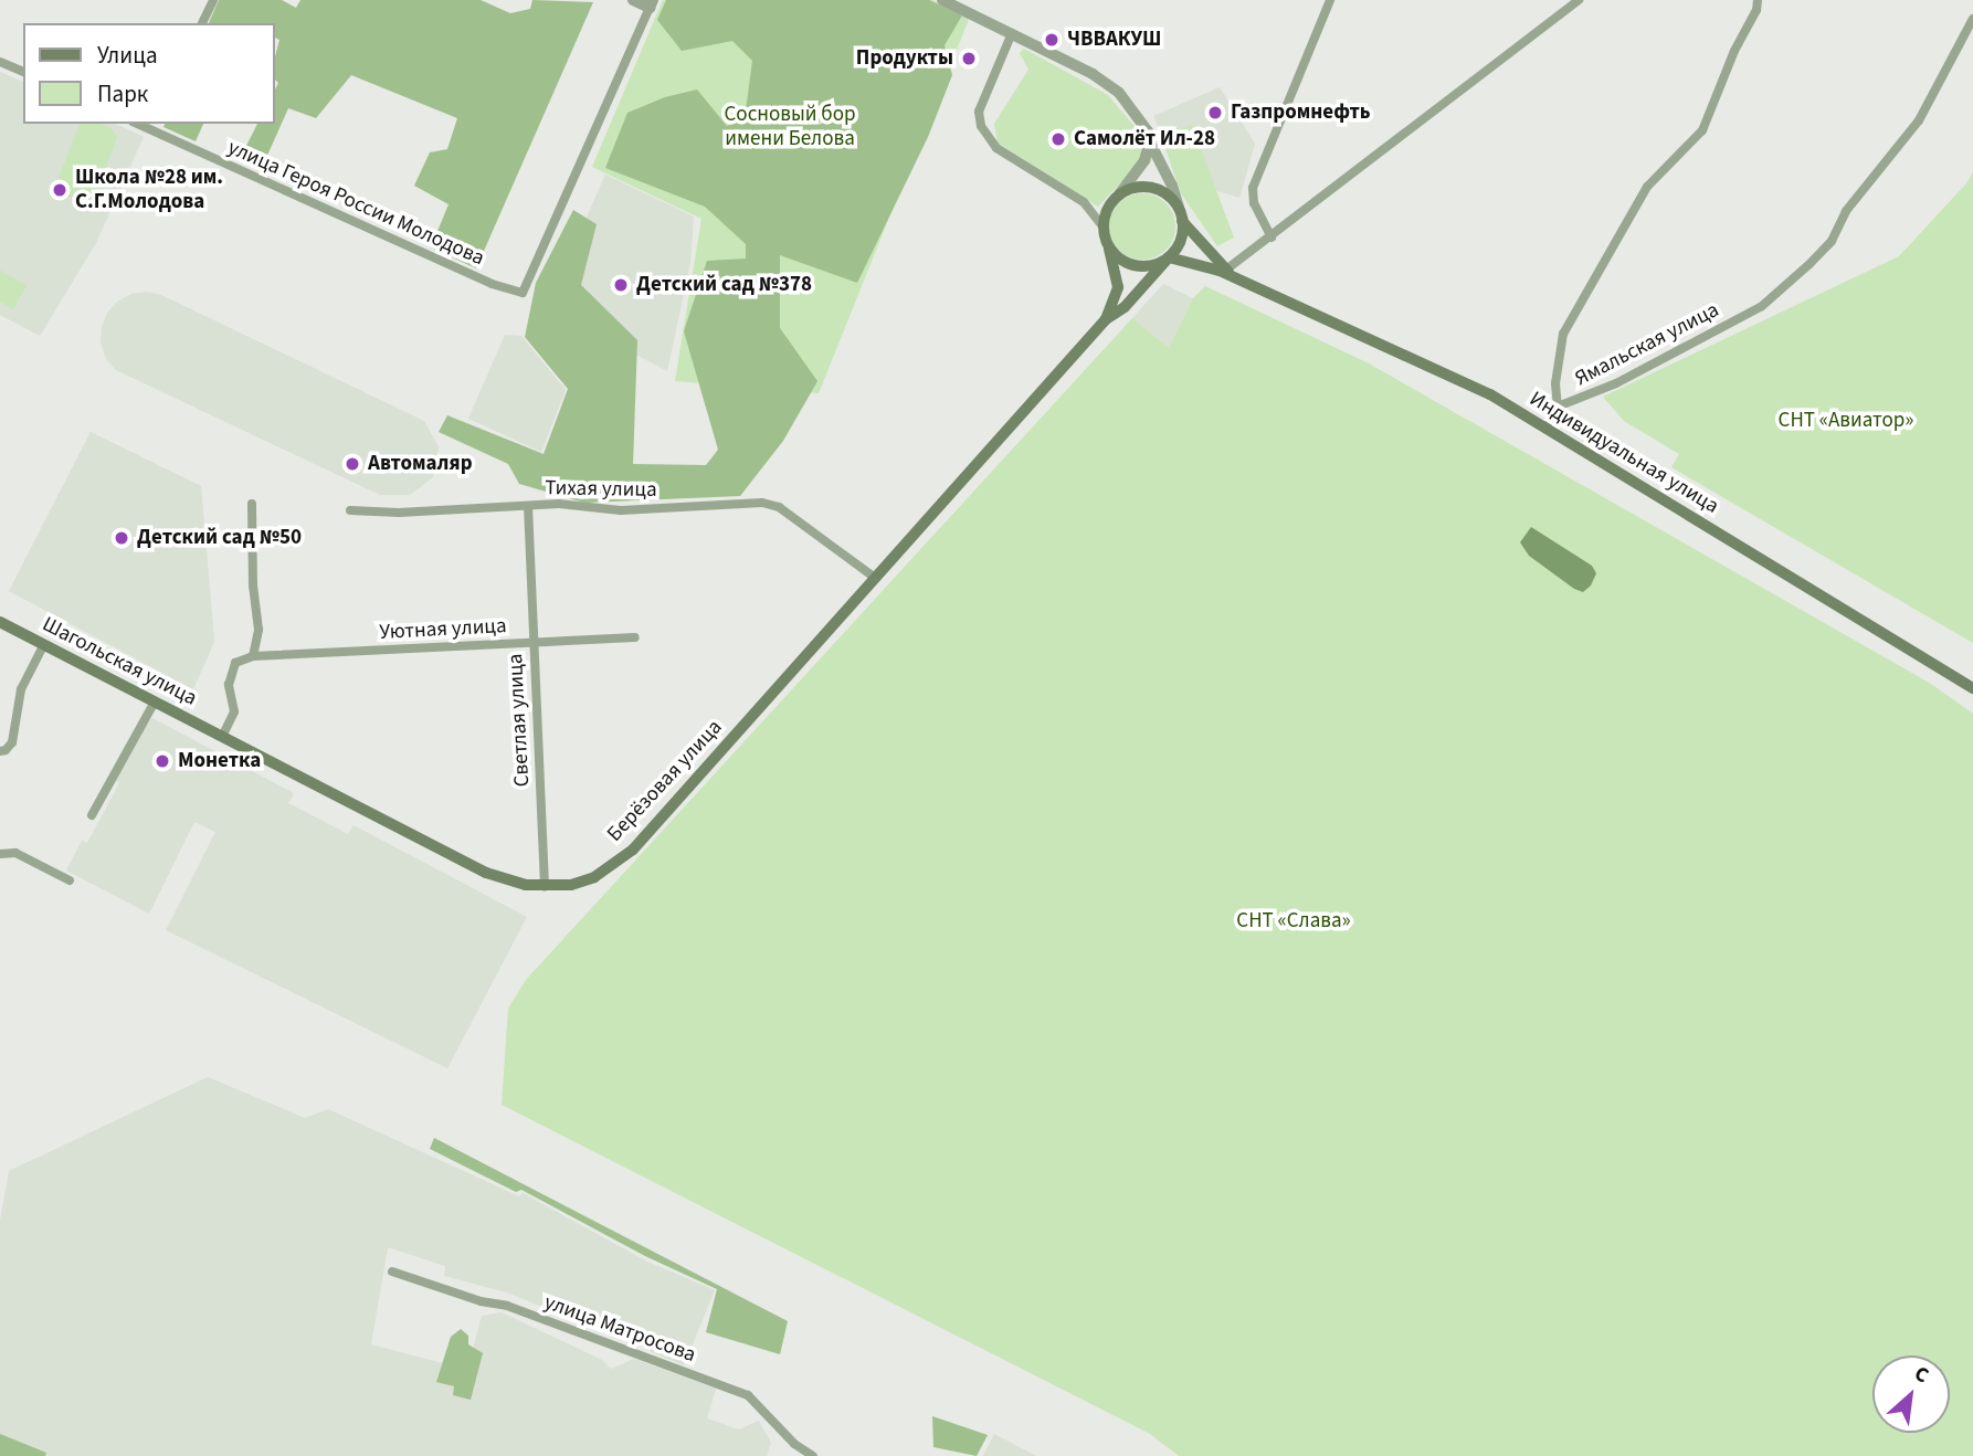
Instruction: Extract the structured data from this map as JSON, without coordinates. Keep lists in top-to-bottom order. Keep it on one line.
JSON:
{"streets":{"main road":["Индивидуальная улица","Шагольская улица","Берёзовая улица"],"street":["улица Героя России Молодова","Ямальская улица","Тихая улица","Уютная улица","Светлая улица","улица Матросова"]},"crossings":[["Индивидуальная улица","Берёзовая улица"],["Тихая улица","Светлая улица"],["Тихая улица","Берёзовая улица"],["Уютная улица","Светлая улица"],["Шагольская улица","Берёзовая улица"],["Светлая улица","Берёзовая улица"]],"parks":["Сосновый бор имени Белова","СНТ «Авиатор»","СНТ «Слава»"],"places":["ЧВВАКУШ","Продукты","Газпромнефть","Самолёт Ил-28","Школа №28 им. С.Г.Молодова","Детский сад №378","Автомаляр","Детский сад №50","Монетка"],"legend":["Улица","Парк"],"north":"top right"}
